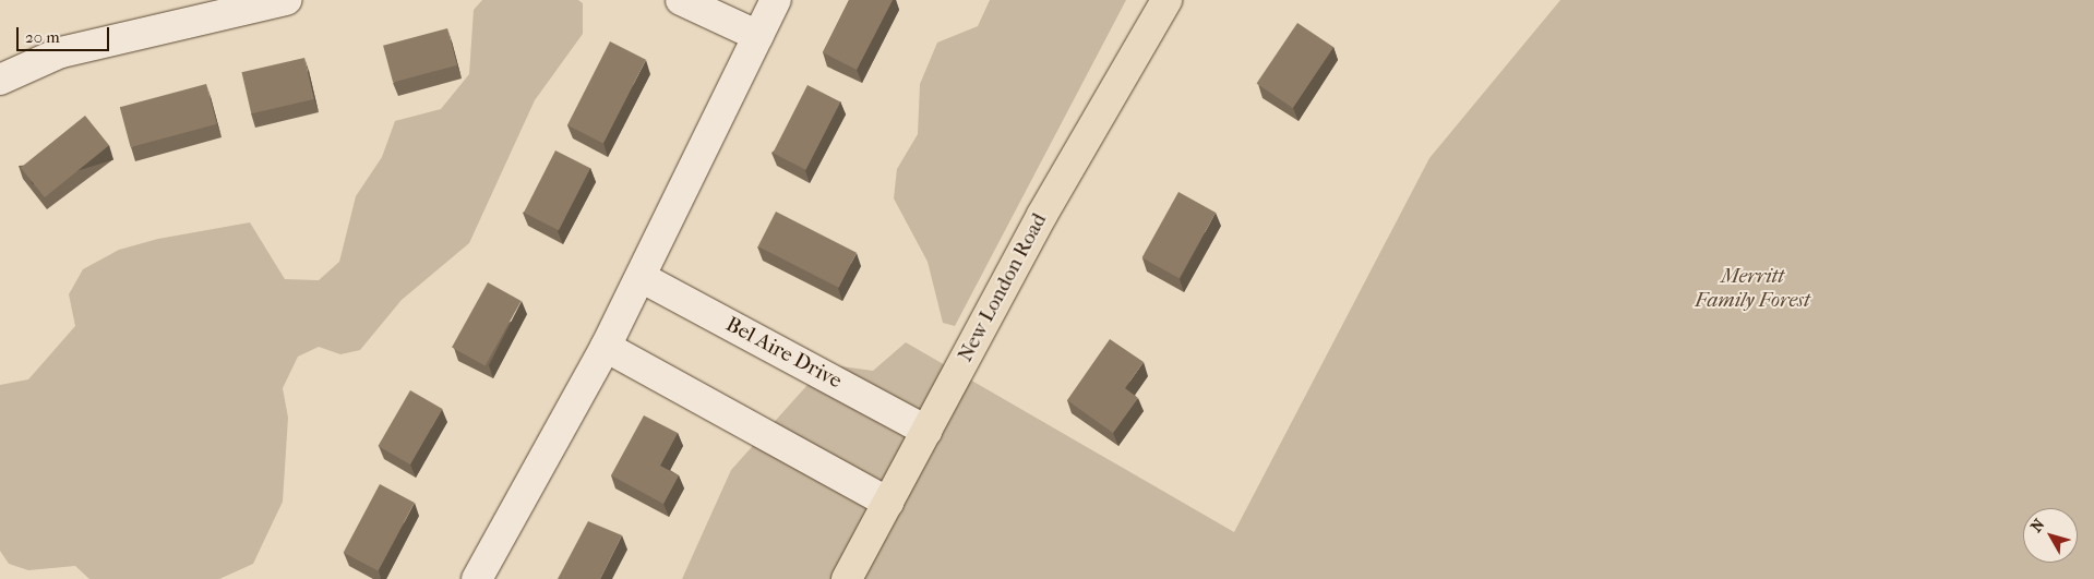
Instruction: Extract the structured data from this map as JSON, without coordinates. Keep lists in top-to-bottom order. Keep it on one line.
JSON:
{"streets":{"main road":["New London Road"],"street":["Bel Aire Drive"]},"crossings":[["New London Road","Bel Aire Drive"]],"parks":["Merritt Family Forest"],"scale_bar":"20 m","north":"top left"}
